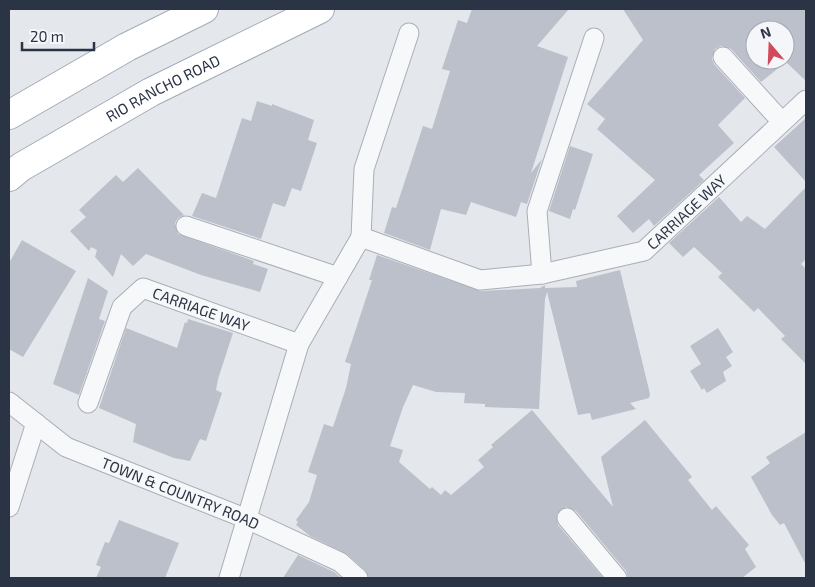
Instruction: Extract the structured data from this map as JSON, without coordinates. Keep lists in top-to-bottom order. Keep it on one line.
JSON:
{"streets":{"main road":["RIO RANCHO ROAD"],"street":["CARRIAGE WAY","TOWN & COUNTRY ROAD"]},"scale_bar":"20 m","north":"top"}
